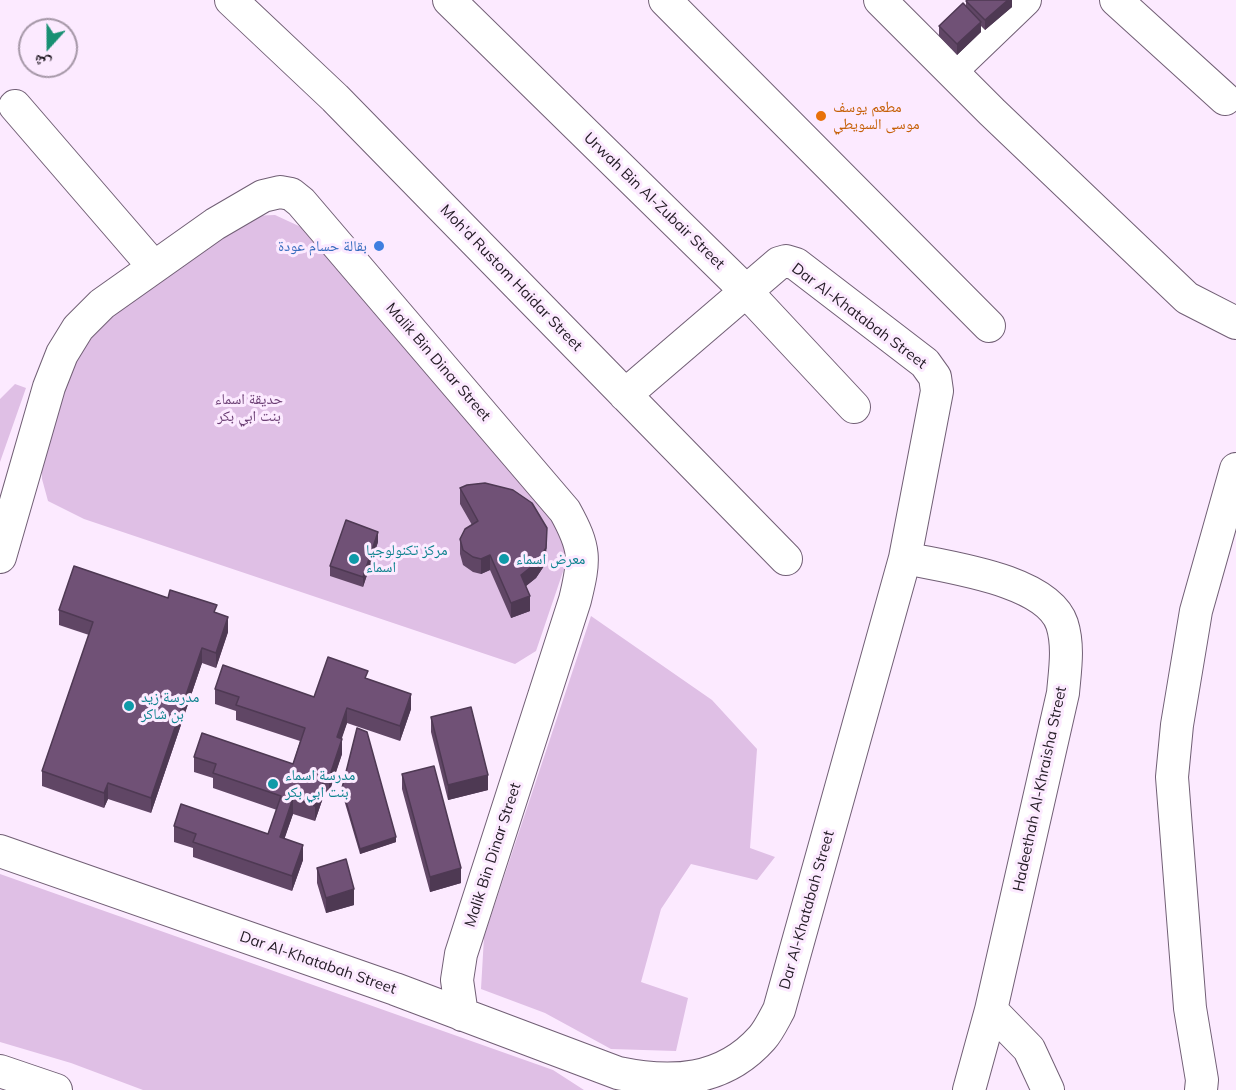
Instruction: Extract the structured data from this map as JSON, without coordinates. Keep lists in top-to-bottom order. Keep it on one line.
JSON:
{"streets":{"street":["Urwah Bin Al-Zubair Street","Moh'd Rustom Haidar Street","Dar Al-Khatabah Street","Malik Bin Dinar Street","Hadeethah Al-Khraisha Street"]},"crossings":[["Urwah Bin Al-Zubair Street","Dar Al-Khatabah Street"],["Moh'd Rustom Haidar Street","Dar Al-Khatabah Street"],["Dar Al-Khatabah Street","Malik Bin Dinar Street"],["Dar Al-Khatabah Street","Hadeethah Al-Khraisha Street"]],"parks":["حديقة اسماء بنت ابي بكر"],"places":["مطعم يوسف موسى السويطي","بقالة حسام عودة","مركز تكنولوجيا اسماء","معرض اسماء","مدرسة زيد بن شاكر","مدرسة اسماء بنت ابي بكر"],"north":"bottom"}
